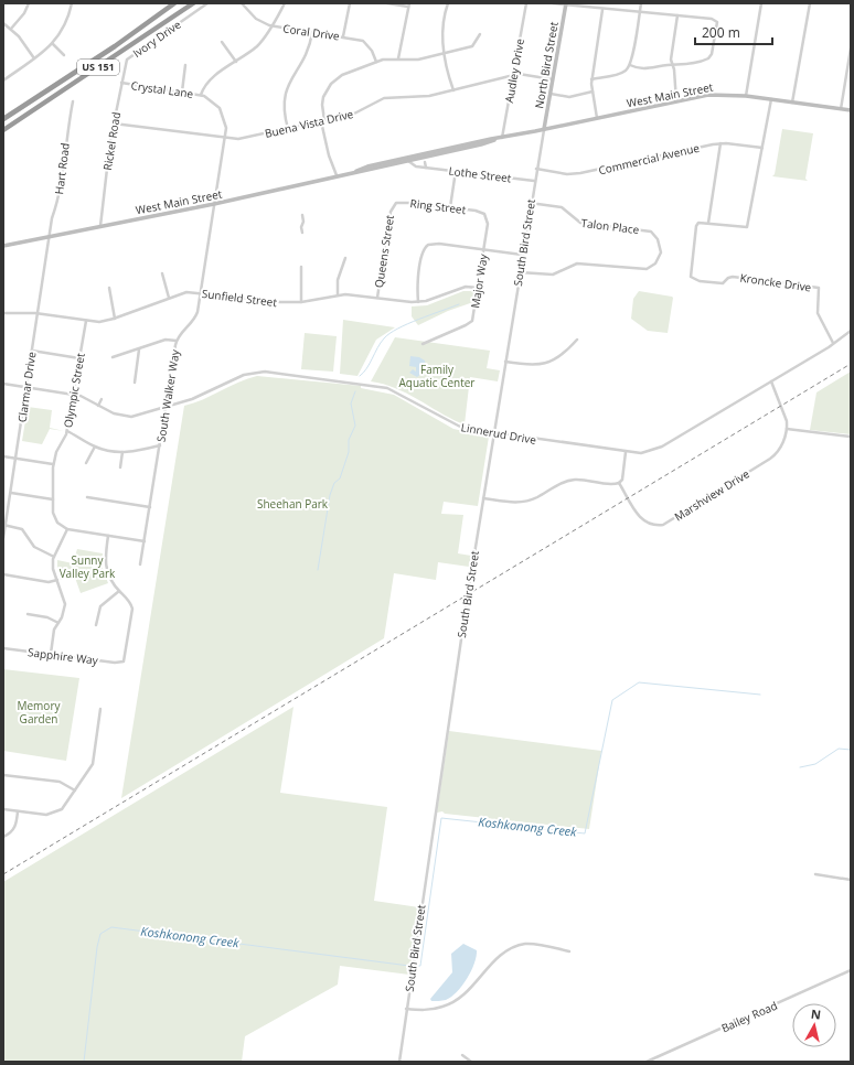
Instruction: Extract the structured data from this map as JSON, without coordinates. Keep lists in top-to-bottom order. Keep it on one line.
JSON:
{"streets":{"highway":["US 151"],"main road":["North Bird Street","West Main Street"],"street":["Coral Drive","Ivory Drive","Audley Drive","Crystal Lane","Buena Vista Drive","Rickel Road","Commercial Avenue","Hart Road","Lothe Street","Ring Street","Talon Place","South Bird Street","Queens Street","Major Way","Kroncke Drive","Sunfield Street","Clarmar Drive","Olympic Street","South Walker Way","Linnerud Drive","Marshview Drive","Sapphire Way","Bailey Road"]},"crossings":[["Ivory Drive","Rickel Road"],["North Bird Street","West Main Street"],["North Bird Street","Buena Vista Drive"],["North Bird Street","South Bird Street"],["Audley Drive","West Main Street"],["Audley Drive","Buena Vista Drive"],["Crystal Lane","West Main Street"],["Crystal Lane","Buena Vista Drive"],["Crystal Lane","Rickel Road"],["Crystal Lane","South Walker Way"],["West Main Street","Rickel Road"],["West Main Street","Hart Road"],["West Main Street","Lothe Street"],["West Main Street","South Bird Street"],["West Main Street","Clarmar Drive"],["West Main Street","South Walker Way"],["Buena Vista Drive","Rickel Road"],["Commercial Avenue","South Bird Street"],["Hart Road","Clarmar Drive"],["Lothe Street","South Bird Street"],["Ring Street","Queens Street"],["Ring Street","Major Way"],["Talon Place","South Bird Street"],["South Bird Street","Linnerud Drive"],["Queens Street","Sunfield Street"],["Major Way","Sunfield Street"],["Kroncke Drive","Linnerud Drive"],["Sunfield Street","Clarmar Drive"],["Sunfield Street","Olympic Street"],["Sunfield Street","South Walker Way"],["Clarmar Drive","Linnerud Drive"],["Olympic Street","Linnerud Drive"],["South Walker Way","Linnerud Drive"]],"water":["Koshkonong Creek"],"parks":["Family Aquatic Center","Sheehan Park","Sunny Valley Park","Memory Garden"],"scale_bar":"200 m","north":"top"}
